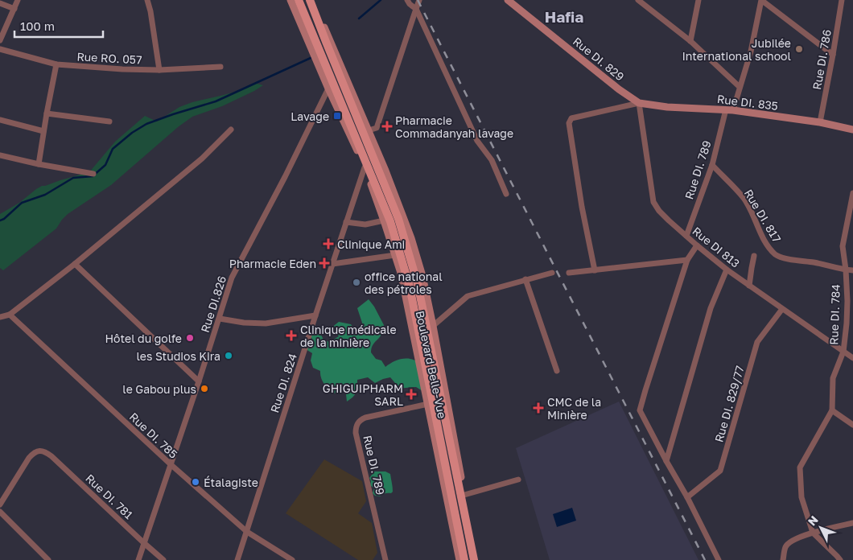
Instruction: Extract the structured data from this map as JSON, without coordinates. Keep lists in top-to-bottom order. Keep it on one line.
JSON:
{"streets":{"main road":["Boulevard Belle-Vue"],"street":["Rue RO. 057","Rue DI. 829","Rue DI. 786","Rue DI. 835","Rue DI. 789","Rue DI. 817","Rue DI 813","Rue DI.826","Rue DI. 784","Rue DI. 824","Rue DI. 829/77","Rue DI. 785","Rue DI. 781"]},"crossings":[["Rue DI. 829","Rue DI. 835"],["Rue DI. 829","Rue DI 813"],["Rue DI. 786","Rue DI. 835"],["Rue DI. 835","Rue DI. 789"],["Rue DI. 835","Rue DI 813"],["Rue DI. 789","Rue DI. 817"],["Rue DI. 789","Rue DI 813"],["Rue DI. 789","Boulevard Belle-Vue"],["Rue DI. 817","Rue DI. 784"],["Rue DI 813","Rue DI. 784"],["Rue DI 813","Rue DI. 829/77"],["Rue DI.826","Boulevard Belle-Vue"],["Rue DI.826","Rue DI. 785"],["Rue DI.826","Rue DI. 781"],["Boulevard Belle-Vue","Rue DI. 824"],["Rue DI. 824","Rue DI. 785"]],"districts":["Hafia"],"places":{"other":["Jubilée International school","office national des pétroles","Hôtel du golfe","les Studios Kira","le Gabou plus","Étalagiste"],"transit":["Lavage"],"health":["Pharmacie Commadanyah lavage","Clinique Ami","Pharmacie Eden","Clinique médicale de la minière","GHIGUIPHARM SARL","CMC de la Minière"]},"scale_bar":"100 m","north":"top left"}
